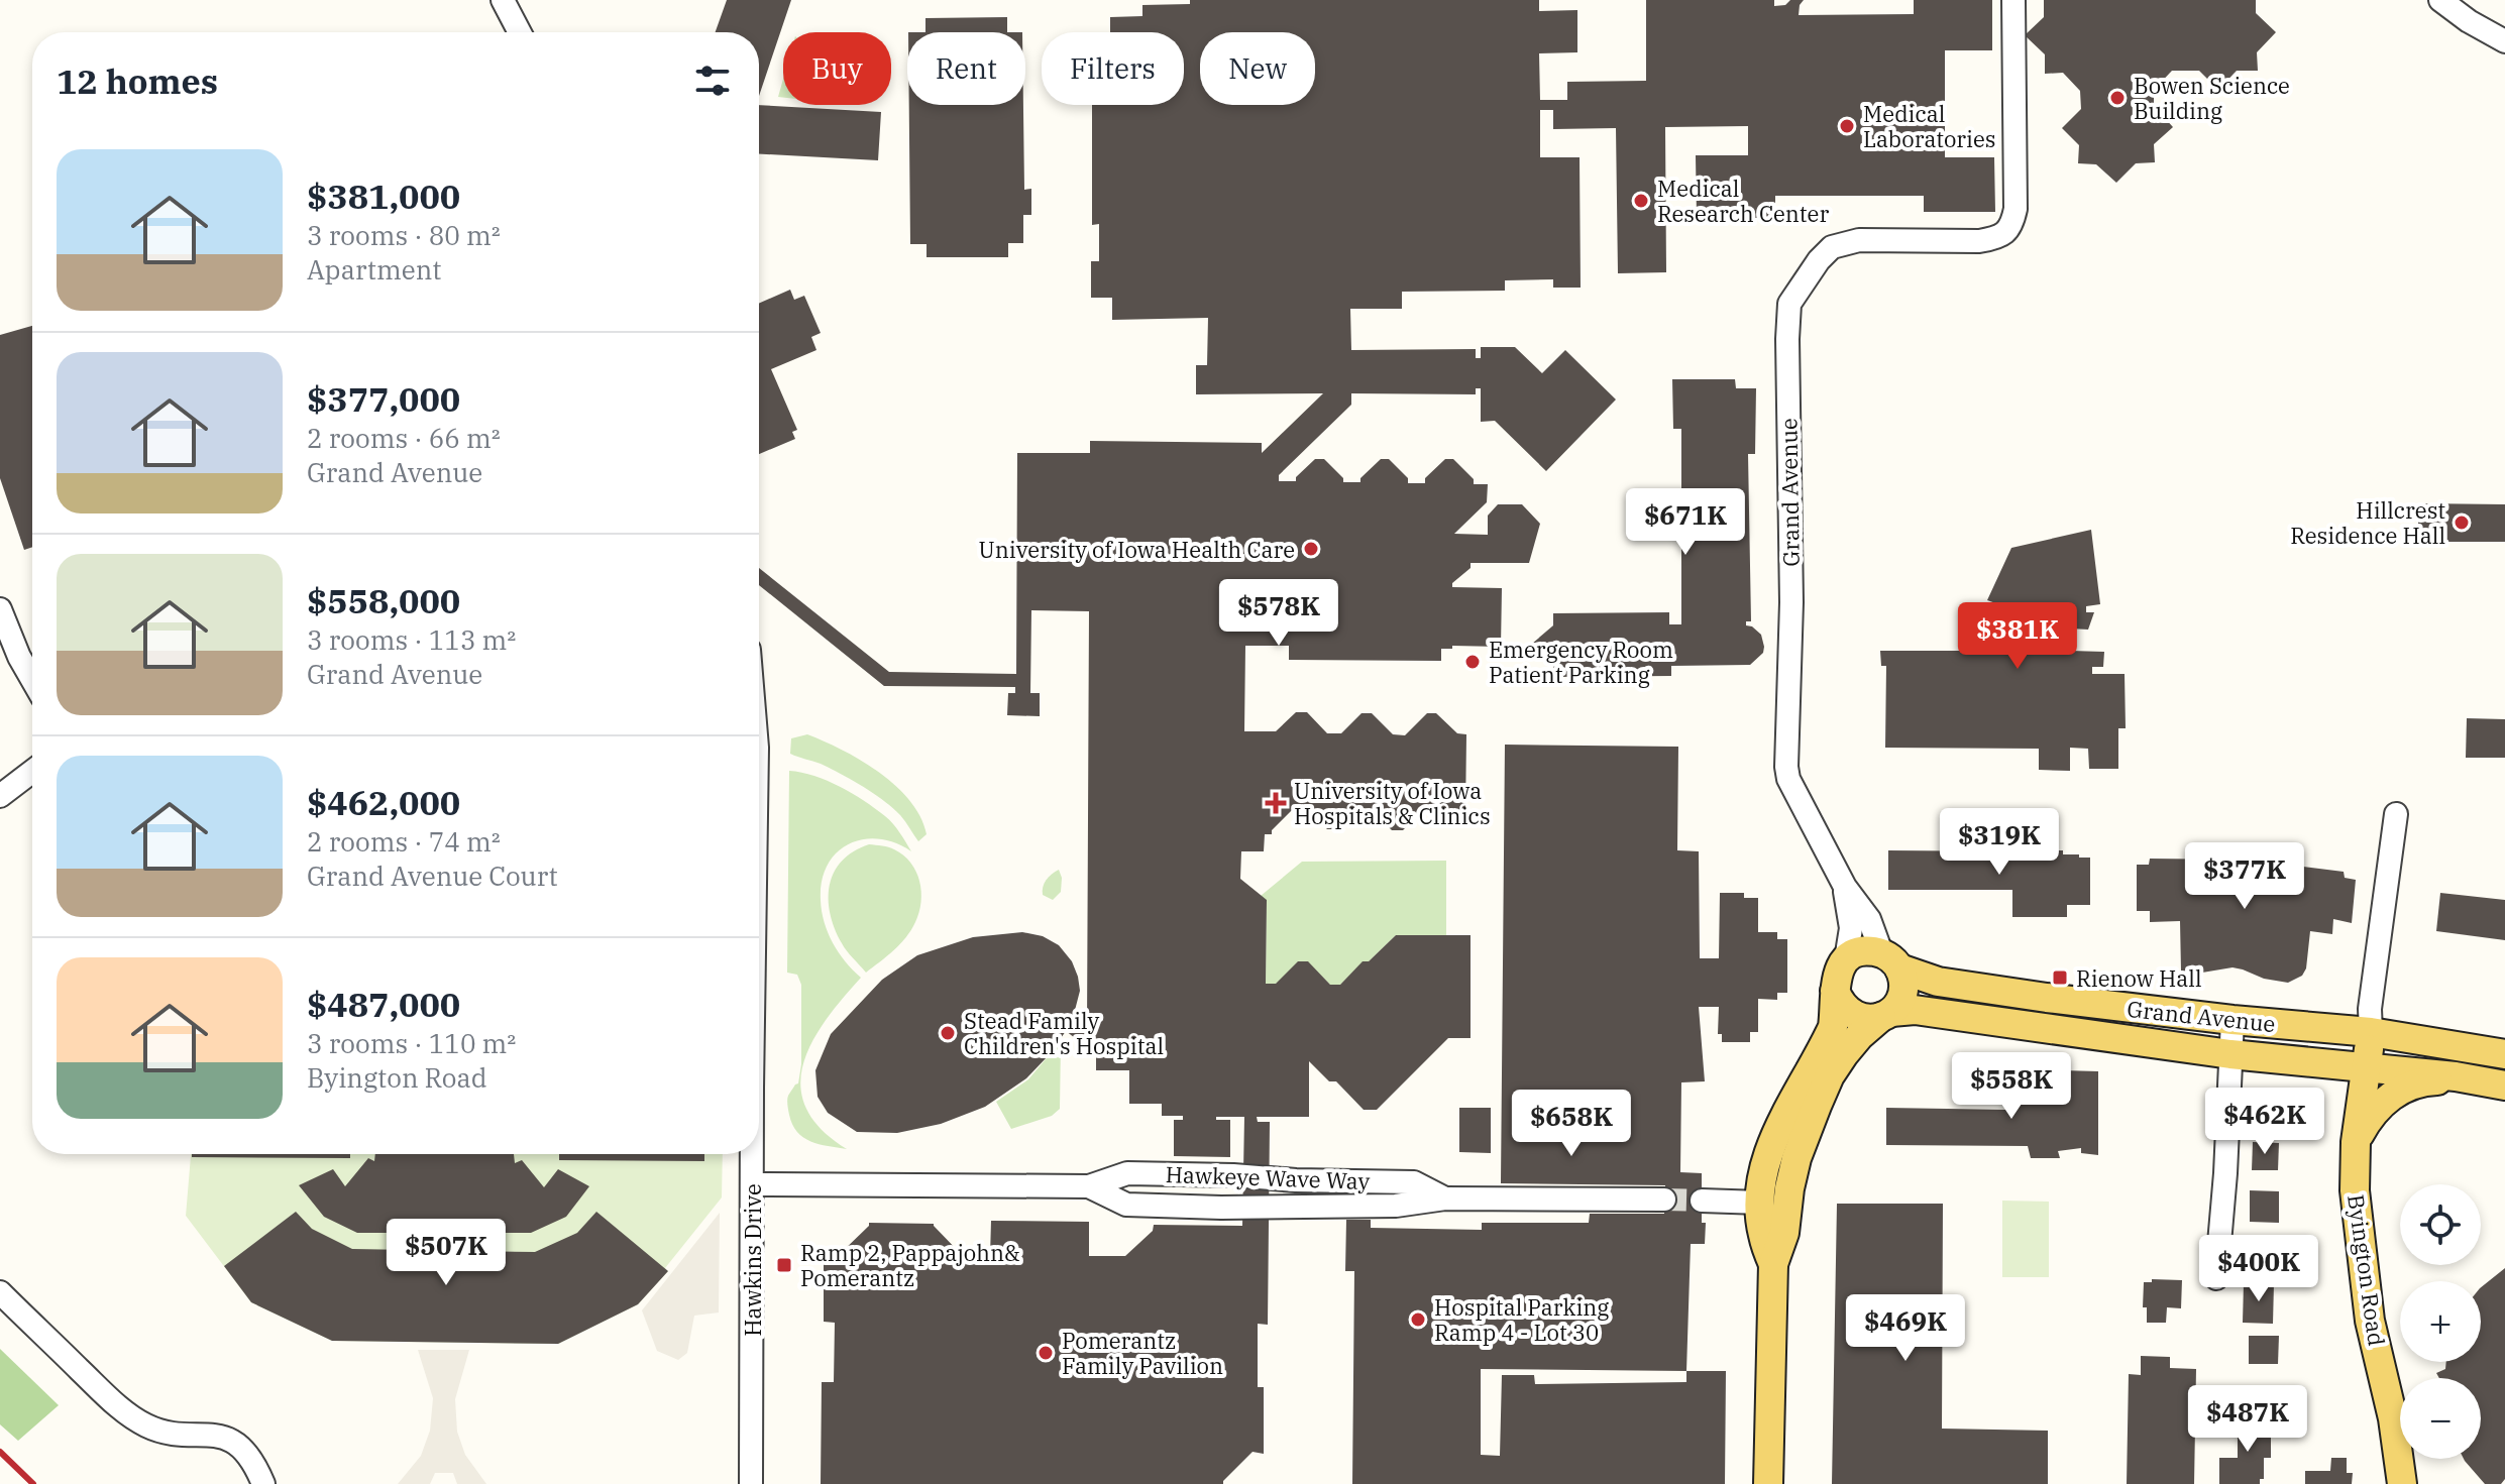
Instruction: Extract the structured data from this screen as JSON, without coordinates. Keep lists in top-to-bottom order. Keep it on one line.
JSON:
{"streets":{"main road":["Grand Avenue","Byington Road"],"street":["Hawkeye Wave Way","Hawkins Drive"]},"crossings":[["Grand Avenue","Byington Road"],["Hawkeye Wave Way","Hawkins Drive"]],"places":{"other":["Bowen Science Building","Medical Laboratories","Medical Research Center","Hillcrest Residence Hall","University of Iowa Health Care","Emergency Room Patient Parking","Stead Family Children's Hospital","Hospital Parking Ramp 4 - Lot 30","Pomerantz Family Pavilion"],"health":["University of Iowa Hospitals & Clinics"],"transit":["Rienow Hall","Ramp 2, Pappajohn& Pomerantz"]},"page":{"chip":["Buy","Rent","Filters","New"],"heading":"12 homes","list":[{"name":"$381,000","note":"3 rooms · 80 m² · Apartment"},{"name":"$377,000","note":"2 rooms · 66 m² · Grand Avenue"},{"name":"$558,000","note":"3 rooms · 113 m² · Grand Avenue"},{"name":"$462,000","note":"2 rooms · 74 m² · Grand Avenue Court"},{"name":"$487,000","note":"3 rooms · 110 m² · Byington Road"}],"price":["$671K","$578K","$381K","$319K","$377K","$558K","$462K","$658K","$507K","$400K","$469K","$487K"],"map_buttons":["+","−"]}}
